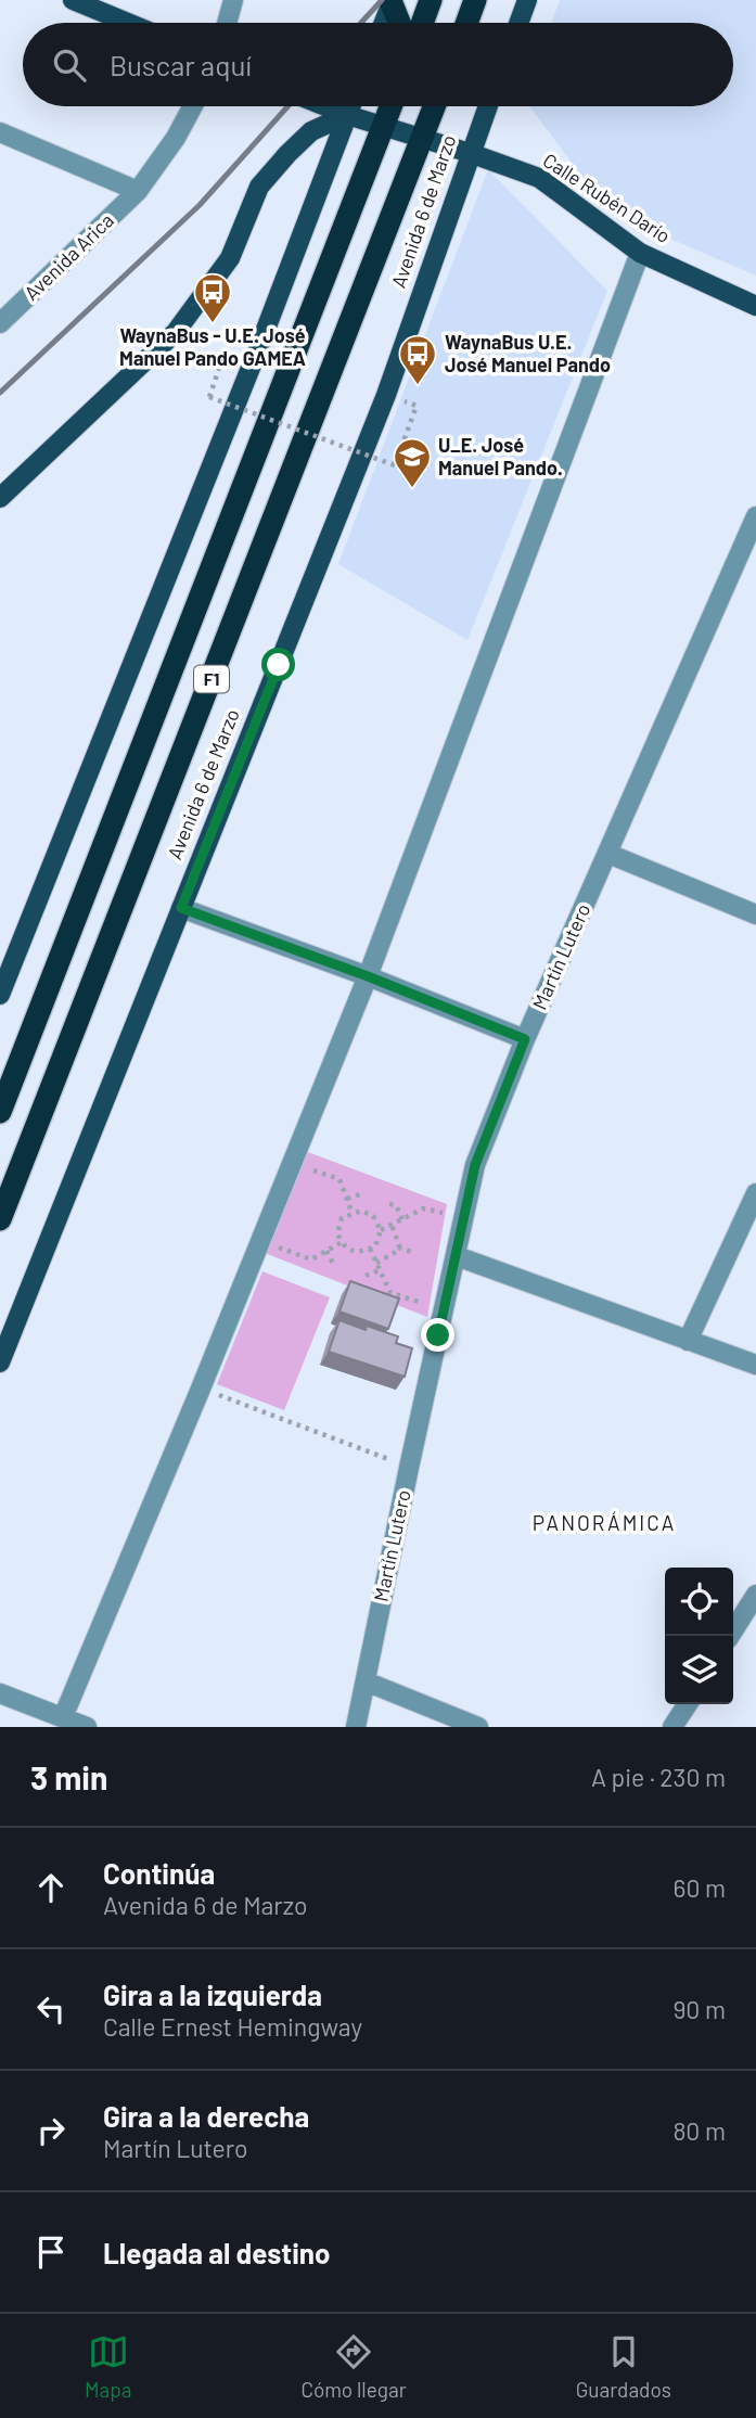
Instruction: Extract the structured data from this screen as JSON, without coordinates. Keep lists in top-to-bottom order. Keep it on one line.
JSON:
{"streets":{"highway":["Avenida 6 de Marzo","F1"],"main road":["Calle Rubén Darío"],"street":["Avenida Arica","Martín Lutero"]},"crossings":[["Calle Rubén Darío","Avenida 6 de Marzo"],["Calle Rubén Darío","F1"]],"districts":["PANORÁMICA"],"places":{"bus stop":["WaynaBus - U.E. José Manuel Pando GAMEA","WaynaBus U.E. José Manuel Pando"],"school or university":["U_E. José Manuel Pando."]},"page":{"search":"Buscar aquí","heading":["3 min","A pie · 230 m"],"list":[["Continúa","Avenida 6 de Marzo","60 m"],["Gira a la izquierda","Calle Ernest Hemingway","90 m"],["Gira a la derecha","Martín Lutero","80 m"],"Llegada al destino"],"nav":["Mapa","Cómo llegar","Guardados"]}}
